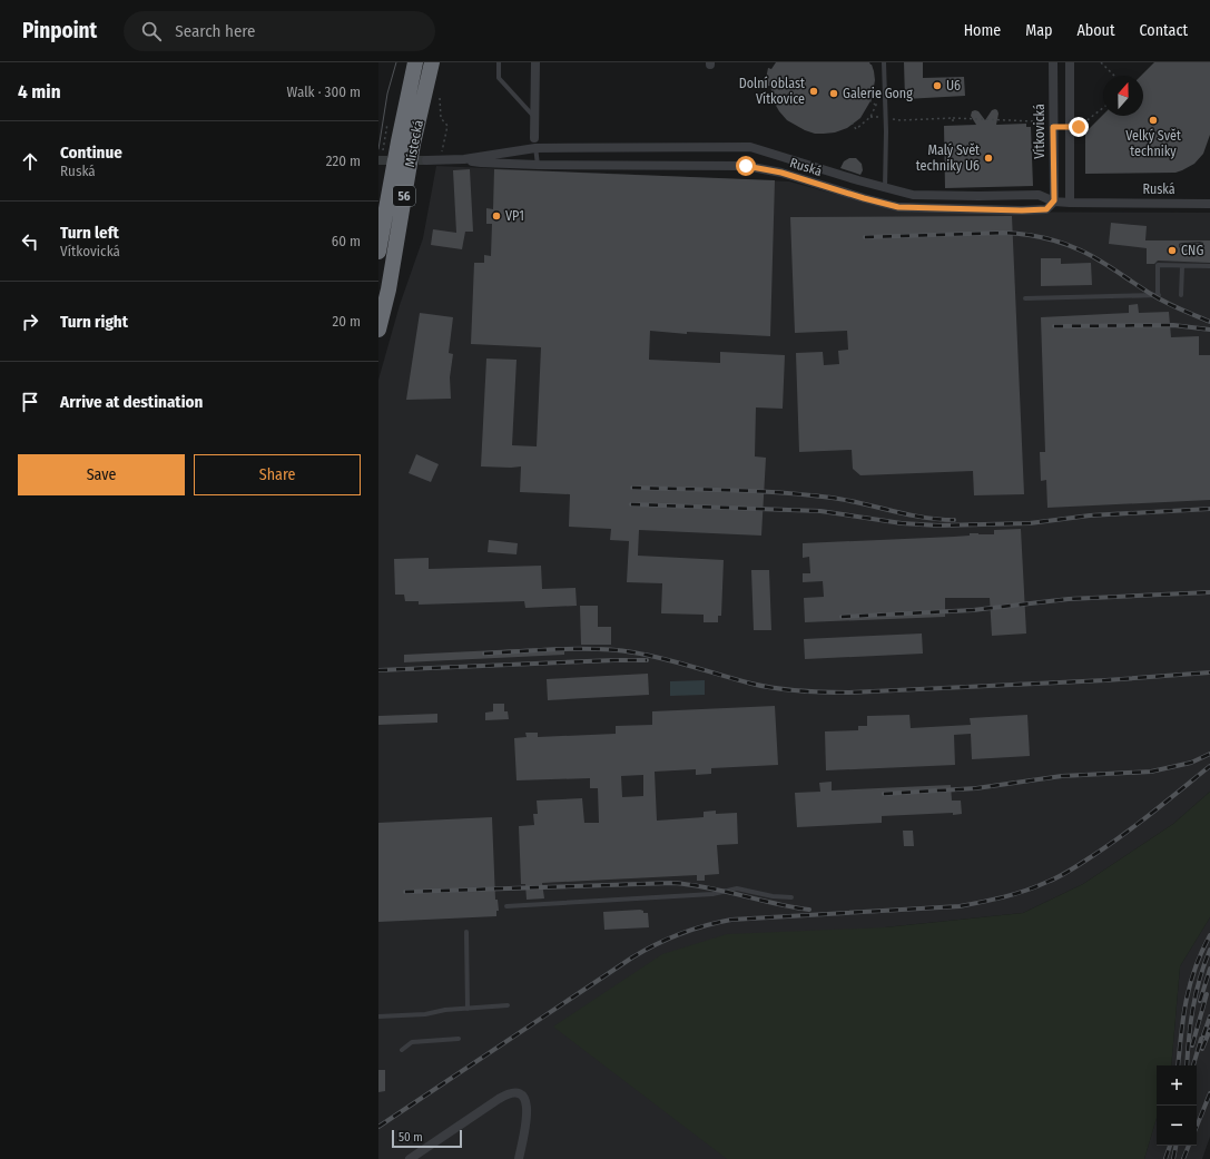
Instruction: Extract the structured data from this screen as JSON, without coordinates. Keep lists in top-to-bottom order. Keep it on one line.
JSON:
{"streets":{"highway":["Místecká","56"],"street":["Vítkovická","Ruská"]},"crossings":[["Vítkovická","Ruská"]],"places":["U6","Dolní oblast Vítkovice","Galerie Gong","Velký Svět techniky","Malý Svět techniky U6","VP1","CNG"],"scale_bar":"50 m","north":"top","page":{"header":"Pinpoint","search":"Search here","nav":["Home","Map","About","Contact"],"heading":["4 min","Walk · 300 m"],"list":[["Continue","Ruská","220 m"],["Turn left","Vítkovická","60 m"],["Turn right","20 m"],"Arrive at destination"],"buttons":["Save","Share"],"map_buttons":["+","−"],"scale":"50 m"}}
